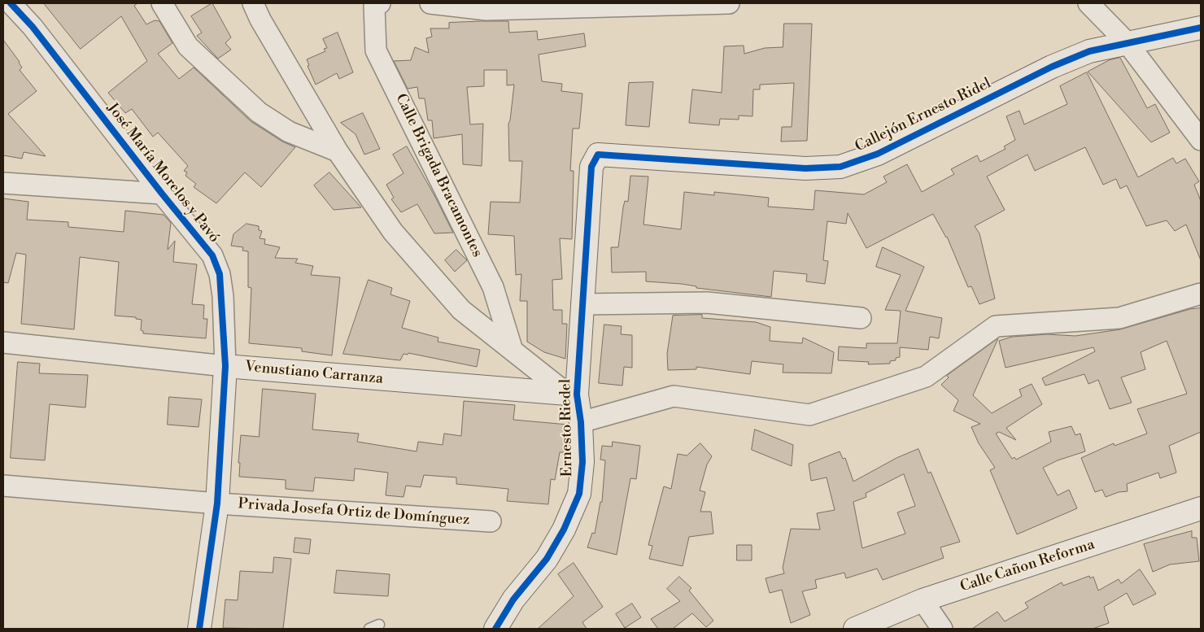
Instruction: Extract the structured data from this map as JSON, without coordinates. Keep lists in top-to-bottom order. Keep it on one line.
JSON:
{"streets":{"street":["Callejón Ernesto Ridel","José María Morelos y Pavó","Calle Brigada Bracamontes","Venustiano Carranza","Ernesto Riedel","Privada Josefa Ortiz de Domínguez","Calle Cañon Reforma"]},"crossings":[["Callejón Ernesto Ridel","Ernesto Riedel"],["José María Morelos y Pavó","Venustiano Carranza"],["José María Morelos y Pavó","Privada Josefa Ortiz de Domínguez"],["Venustiano Carranza","Ernesto Riedel"]]}
